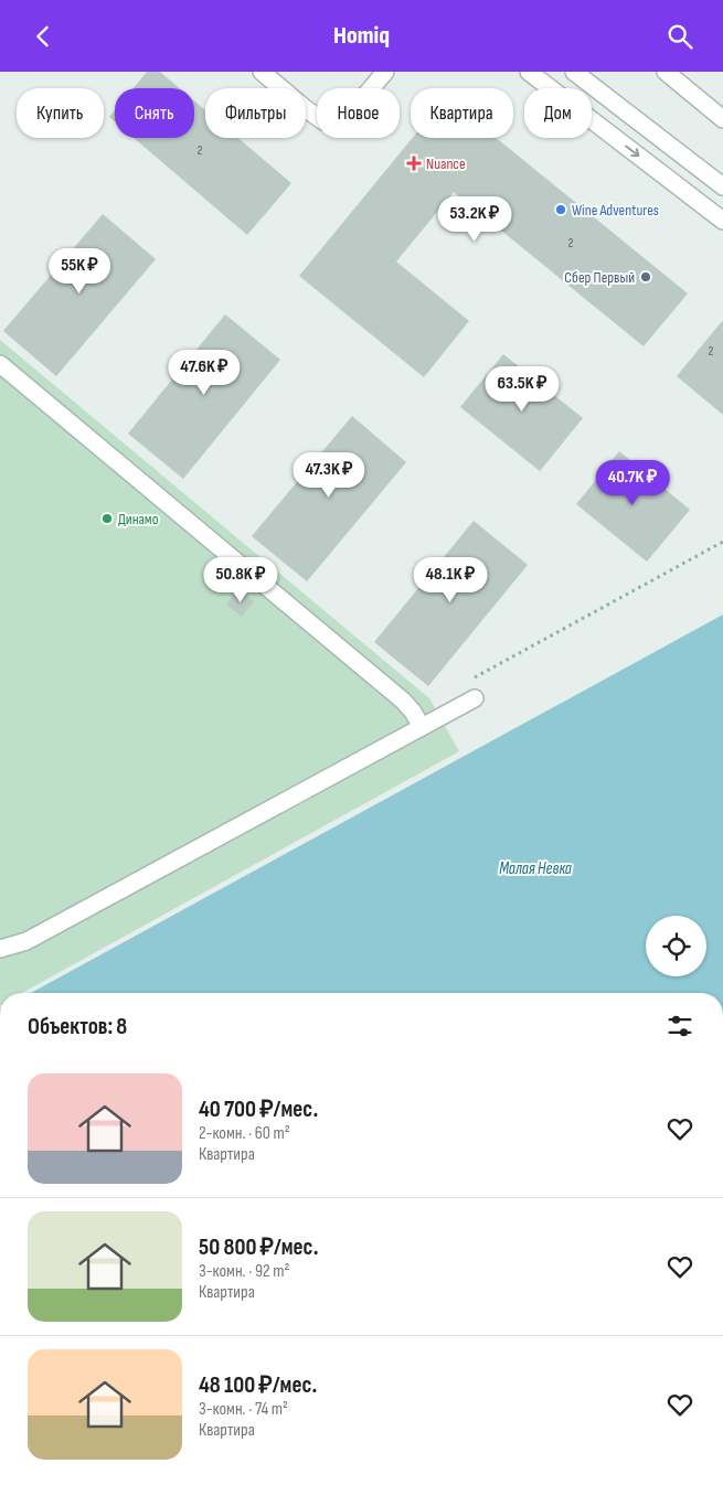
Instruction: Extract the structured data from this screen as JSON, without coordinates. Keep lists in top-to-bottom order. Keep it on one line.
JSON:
{"water":["Малая Невка"],"places":{"health":["Nuance"],"other":["Wine Adventures","Сбер Первый","Динамо"]},"house_numbers":["2","2","2"],"page":{"header":"Homiq","chip":["Купить","Снять","Фильтры","Новое","Квартира","Дом"],"price":["53.2K ₽","55K ₽","47.6K ₽","63.5K ₽","47.3K ₽","40.7K ₽","50.8K ₽","48.1K ₽"],"heading":"Объектов: 8","list":[{"name":"40 700 ₽/мес.","note":"2-комн. · 60 m² · Квартира"},{"name":"50 800 ₽/мес.","note":"3-комн. · 92 m² · Квартира"},{"name":"48 100 ₽/мес.","note":"3-комн. · 74 m² · Квартира"}]}}
